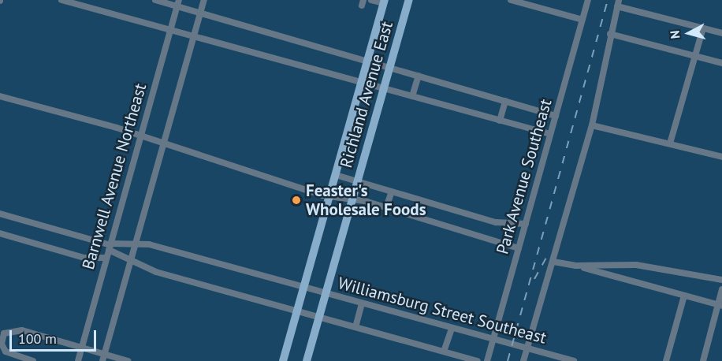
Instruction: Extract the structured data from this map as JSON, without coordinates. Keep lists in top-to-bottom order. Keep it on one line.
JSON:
{"streets":{"main road":["Richland Avenue East"],"street":["Barnwell Avenue Northeast","Park Avenue Southeast","Williamsburg Street Southeast"]},"crossings":[["Richland Avenue East","Williamsburg Street Southeast"],["Barnwell Avenue Northeast","Williamsburg Street Southeast"],["Park Avenue Southeast","Williamsburg Street Southeast"]],"places":["Feaster's Wholesale Foods"],"scale_bar":"100 m","north":"left"}
